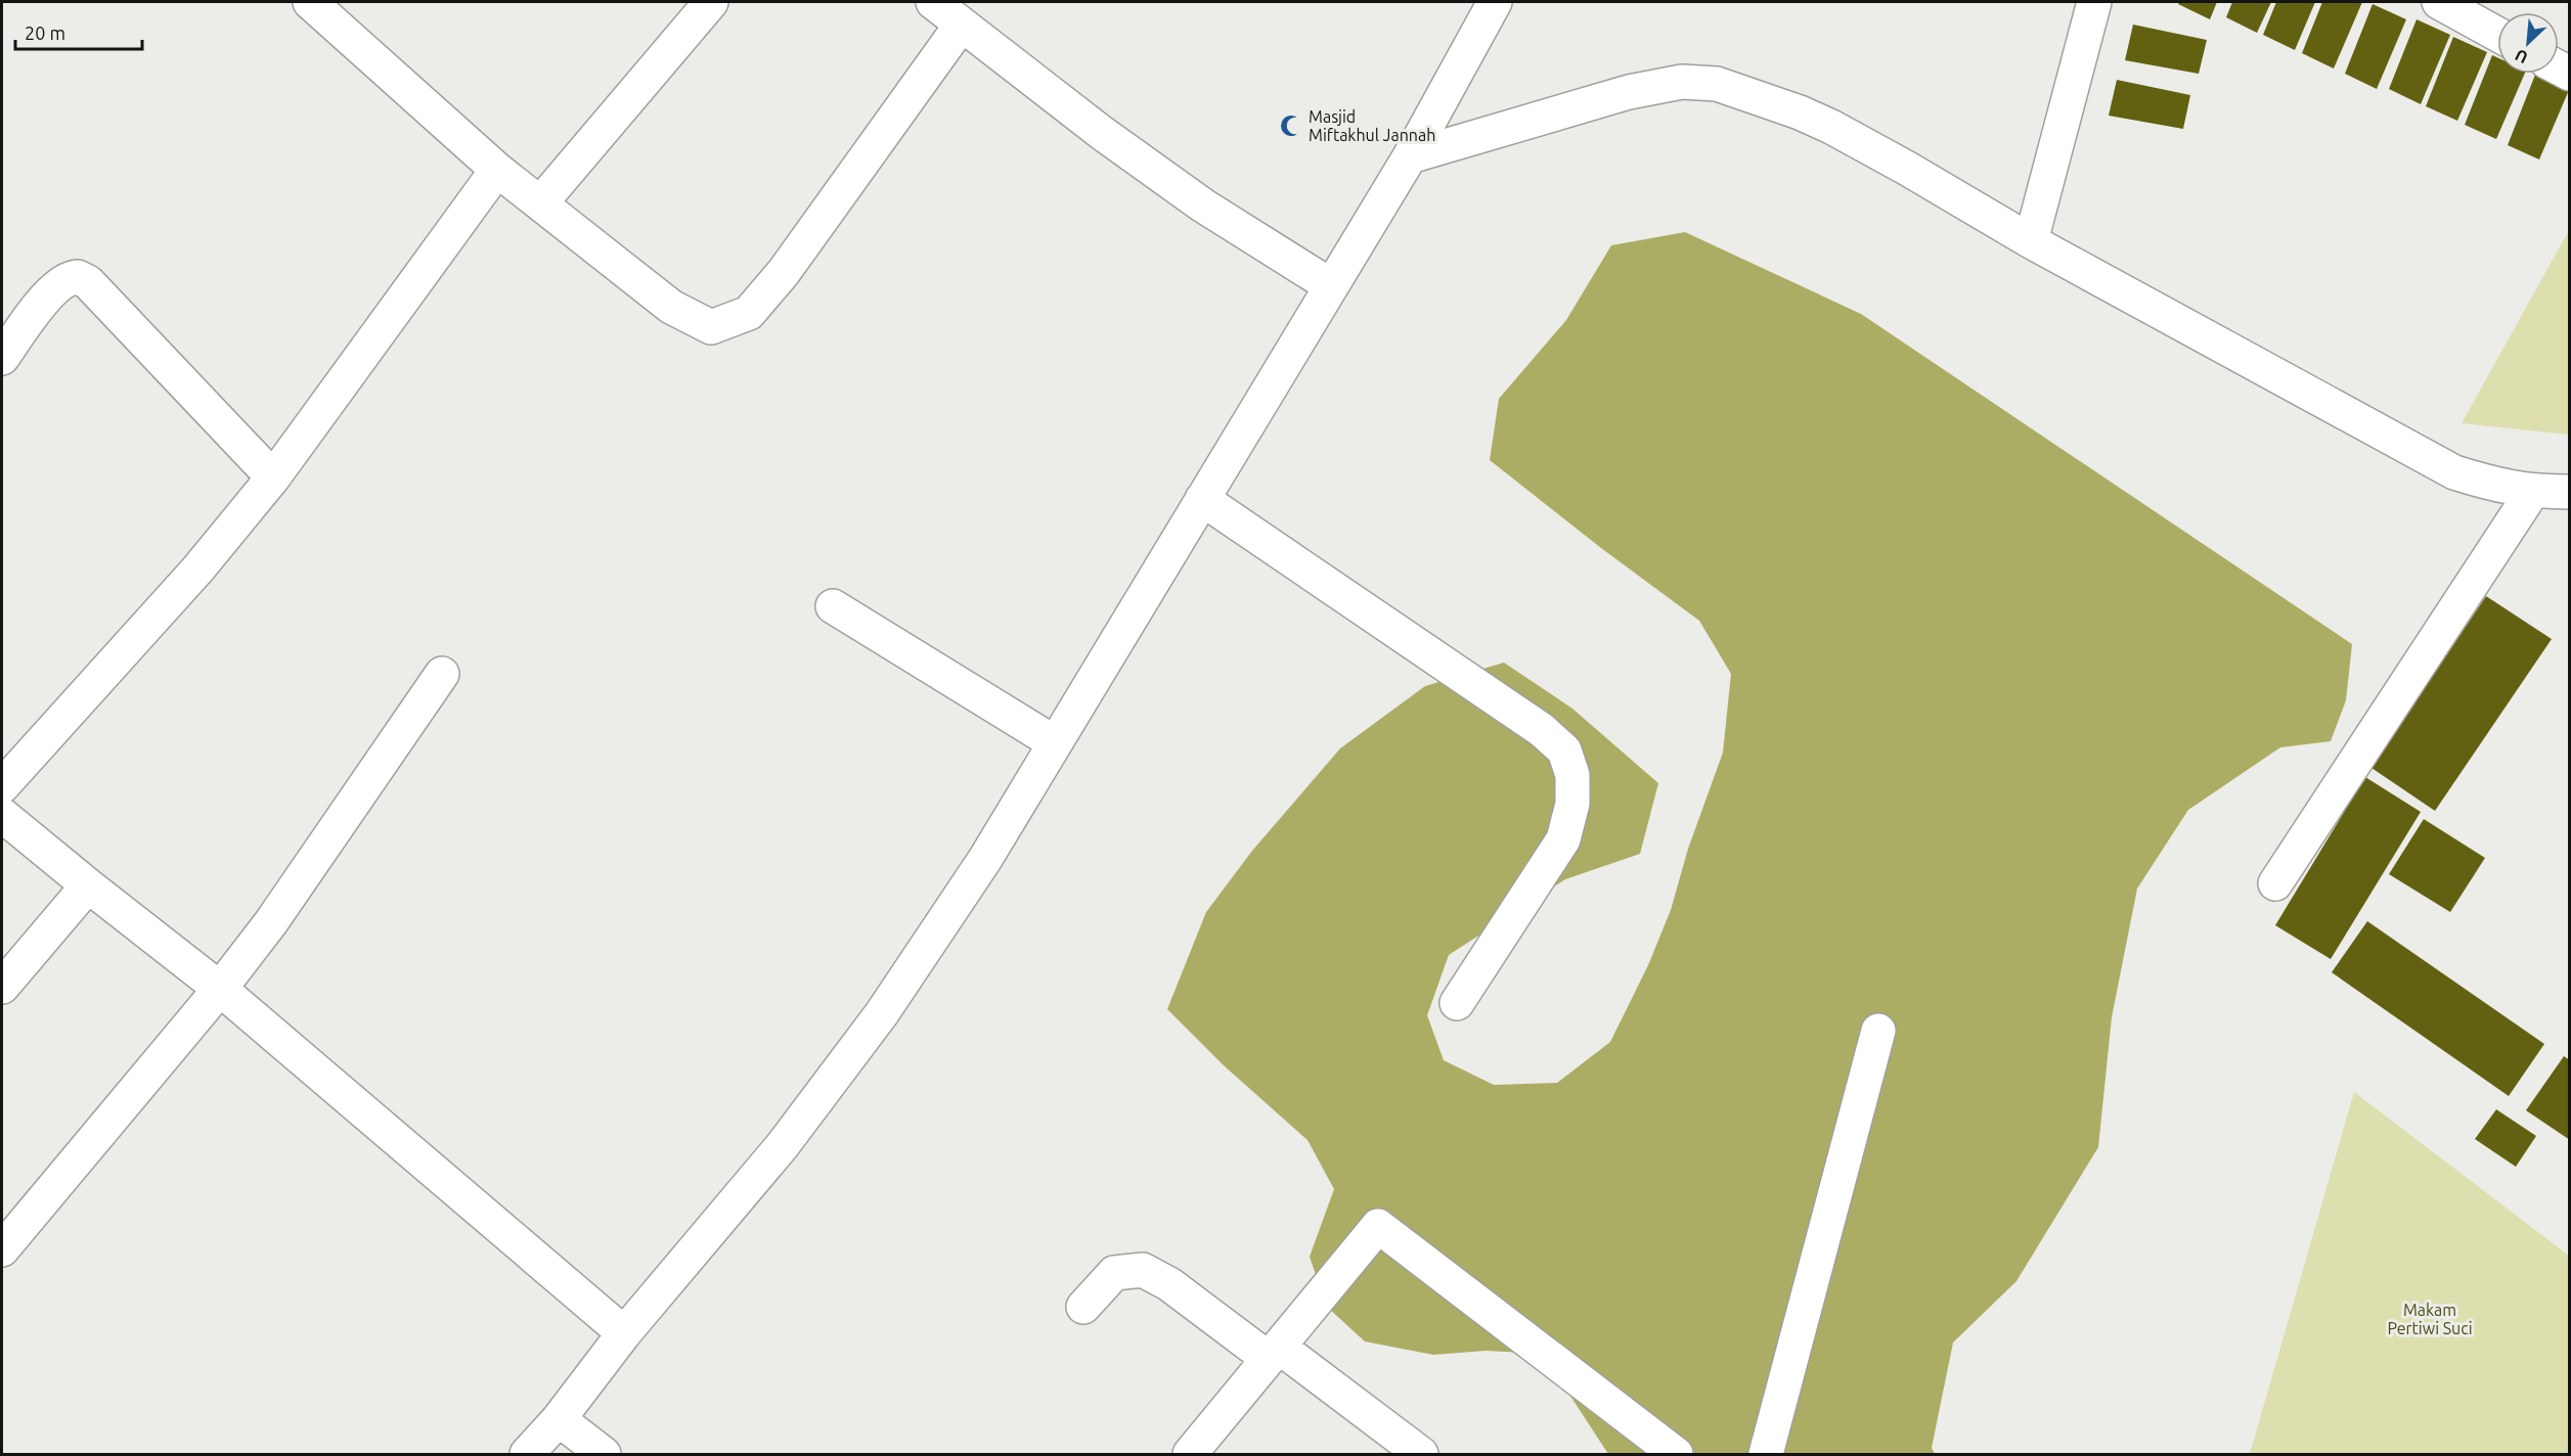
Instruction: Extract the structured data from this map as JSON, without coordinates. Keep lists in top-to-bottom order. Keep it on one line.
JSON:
{"parks":["Makam Pertiwi Suci"],"places":{"mosque":["Masjid Miftakhul Jannah"]},"scale_bar":"20 m","north":"bottom left"}
